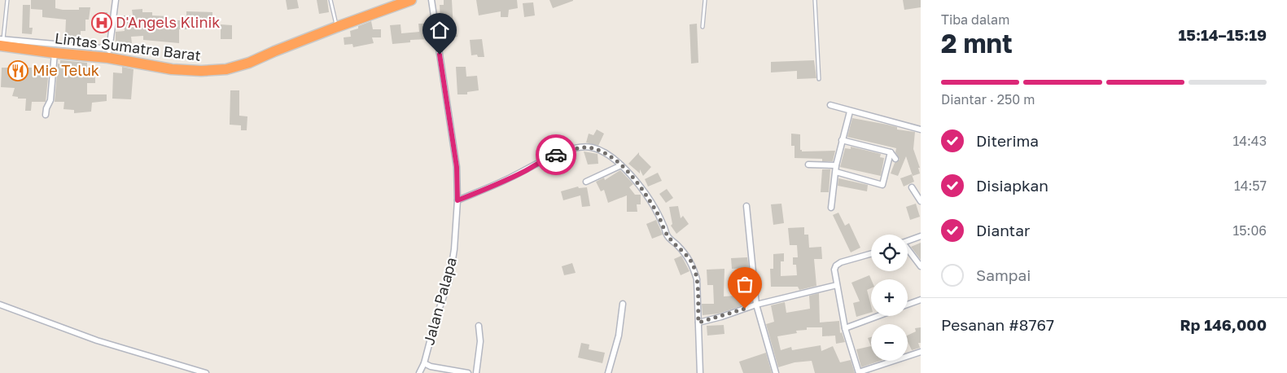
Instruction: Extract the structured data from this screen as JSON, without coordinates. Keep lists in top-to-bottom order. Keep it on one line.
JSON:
{"streets":{"highway":["Lintas Sumatra Barat"],"street":["Jalan Palapa"]},"places":{"hospital":["D'Angels Klinik"],"restaurant":["Mie Teluk"]},"page":{"heading":["2 mnt","Tiba dalam","15:14–15:19"],"panel":["Pesanan #8767","Rp 146,000"],"bar":"Diantar · 250 m","list":[["Diterima","14:43"],["Disiapkan","14:57"],["Diantar","15:06"],"Sampai"],"map_buttons":["+","−"]}}
